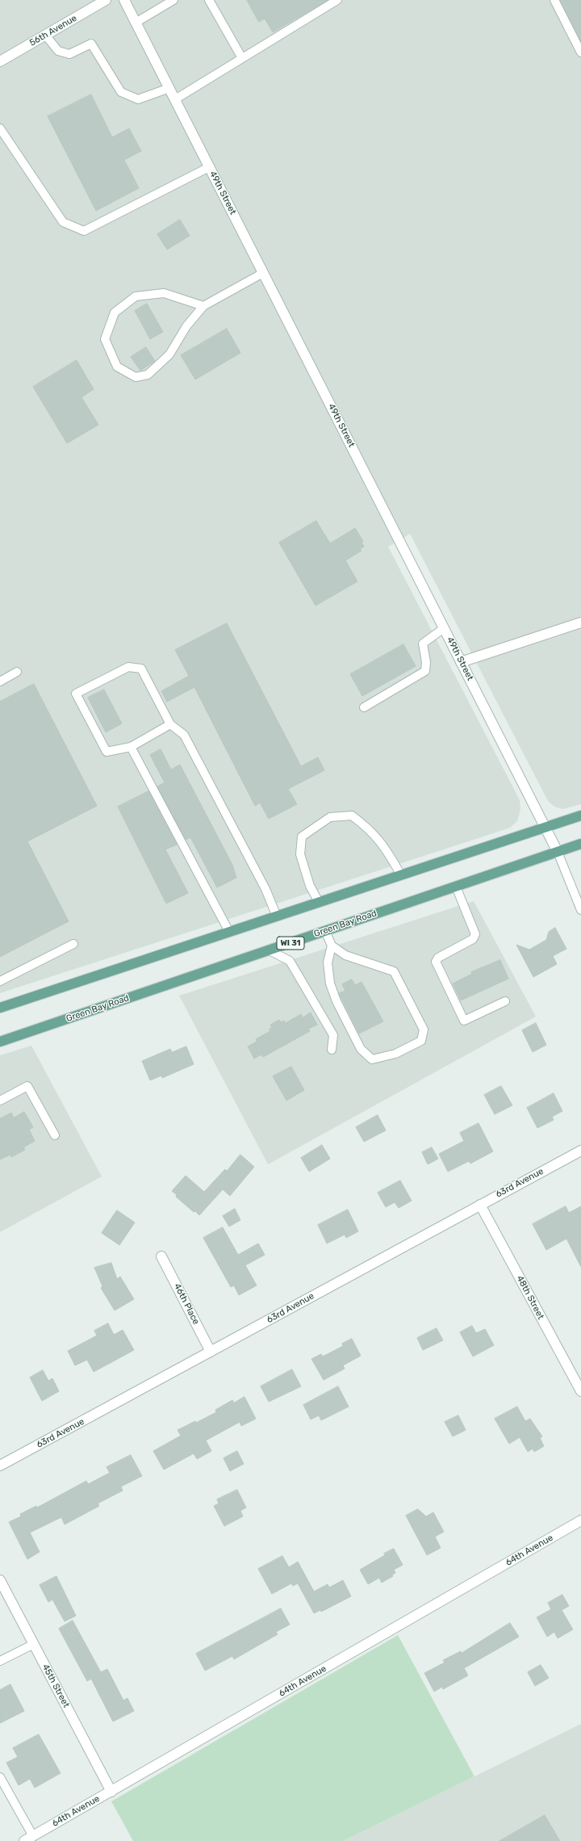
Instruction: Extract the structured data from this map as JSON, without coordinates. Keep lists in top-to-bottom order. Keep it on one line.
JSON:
{"streets":{"main road":["Green Bay Road","WI 31"],"street":["56th Avenue","49th Street","63rd Avenue","48th Street","46th Place","64th Avenue","45th Street"]},"crossings":[["49th Street","Green Bay Road"],["63rd Avenue","48th Street"],["63rd Avenue","46th Place"],["64th Avenue","45th Street"]]}
